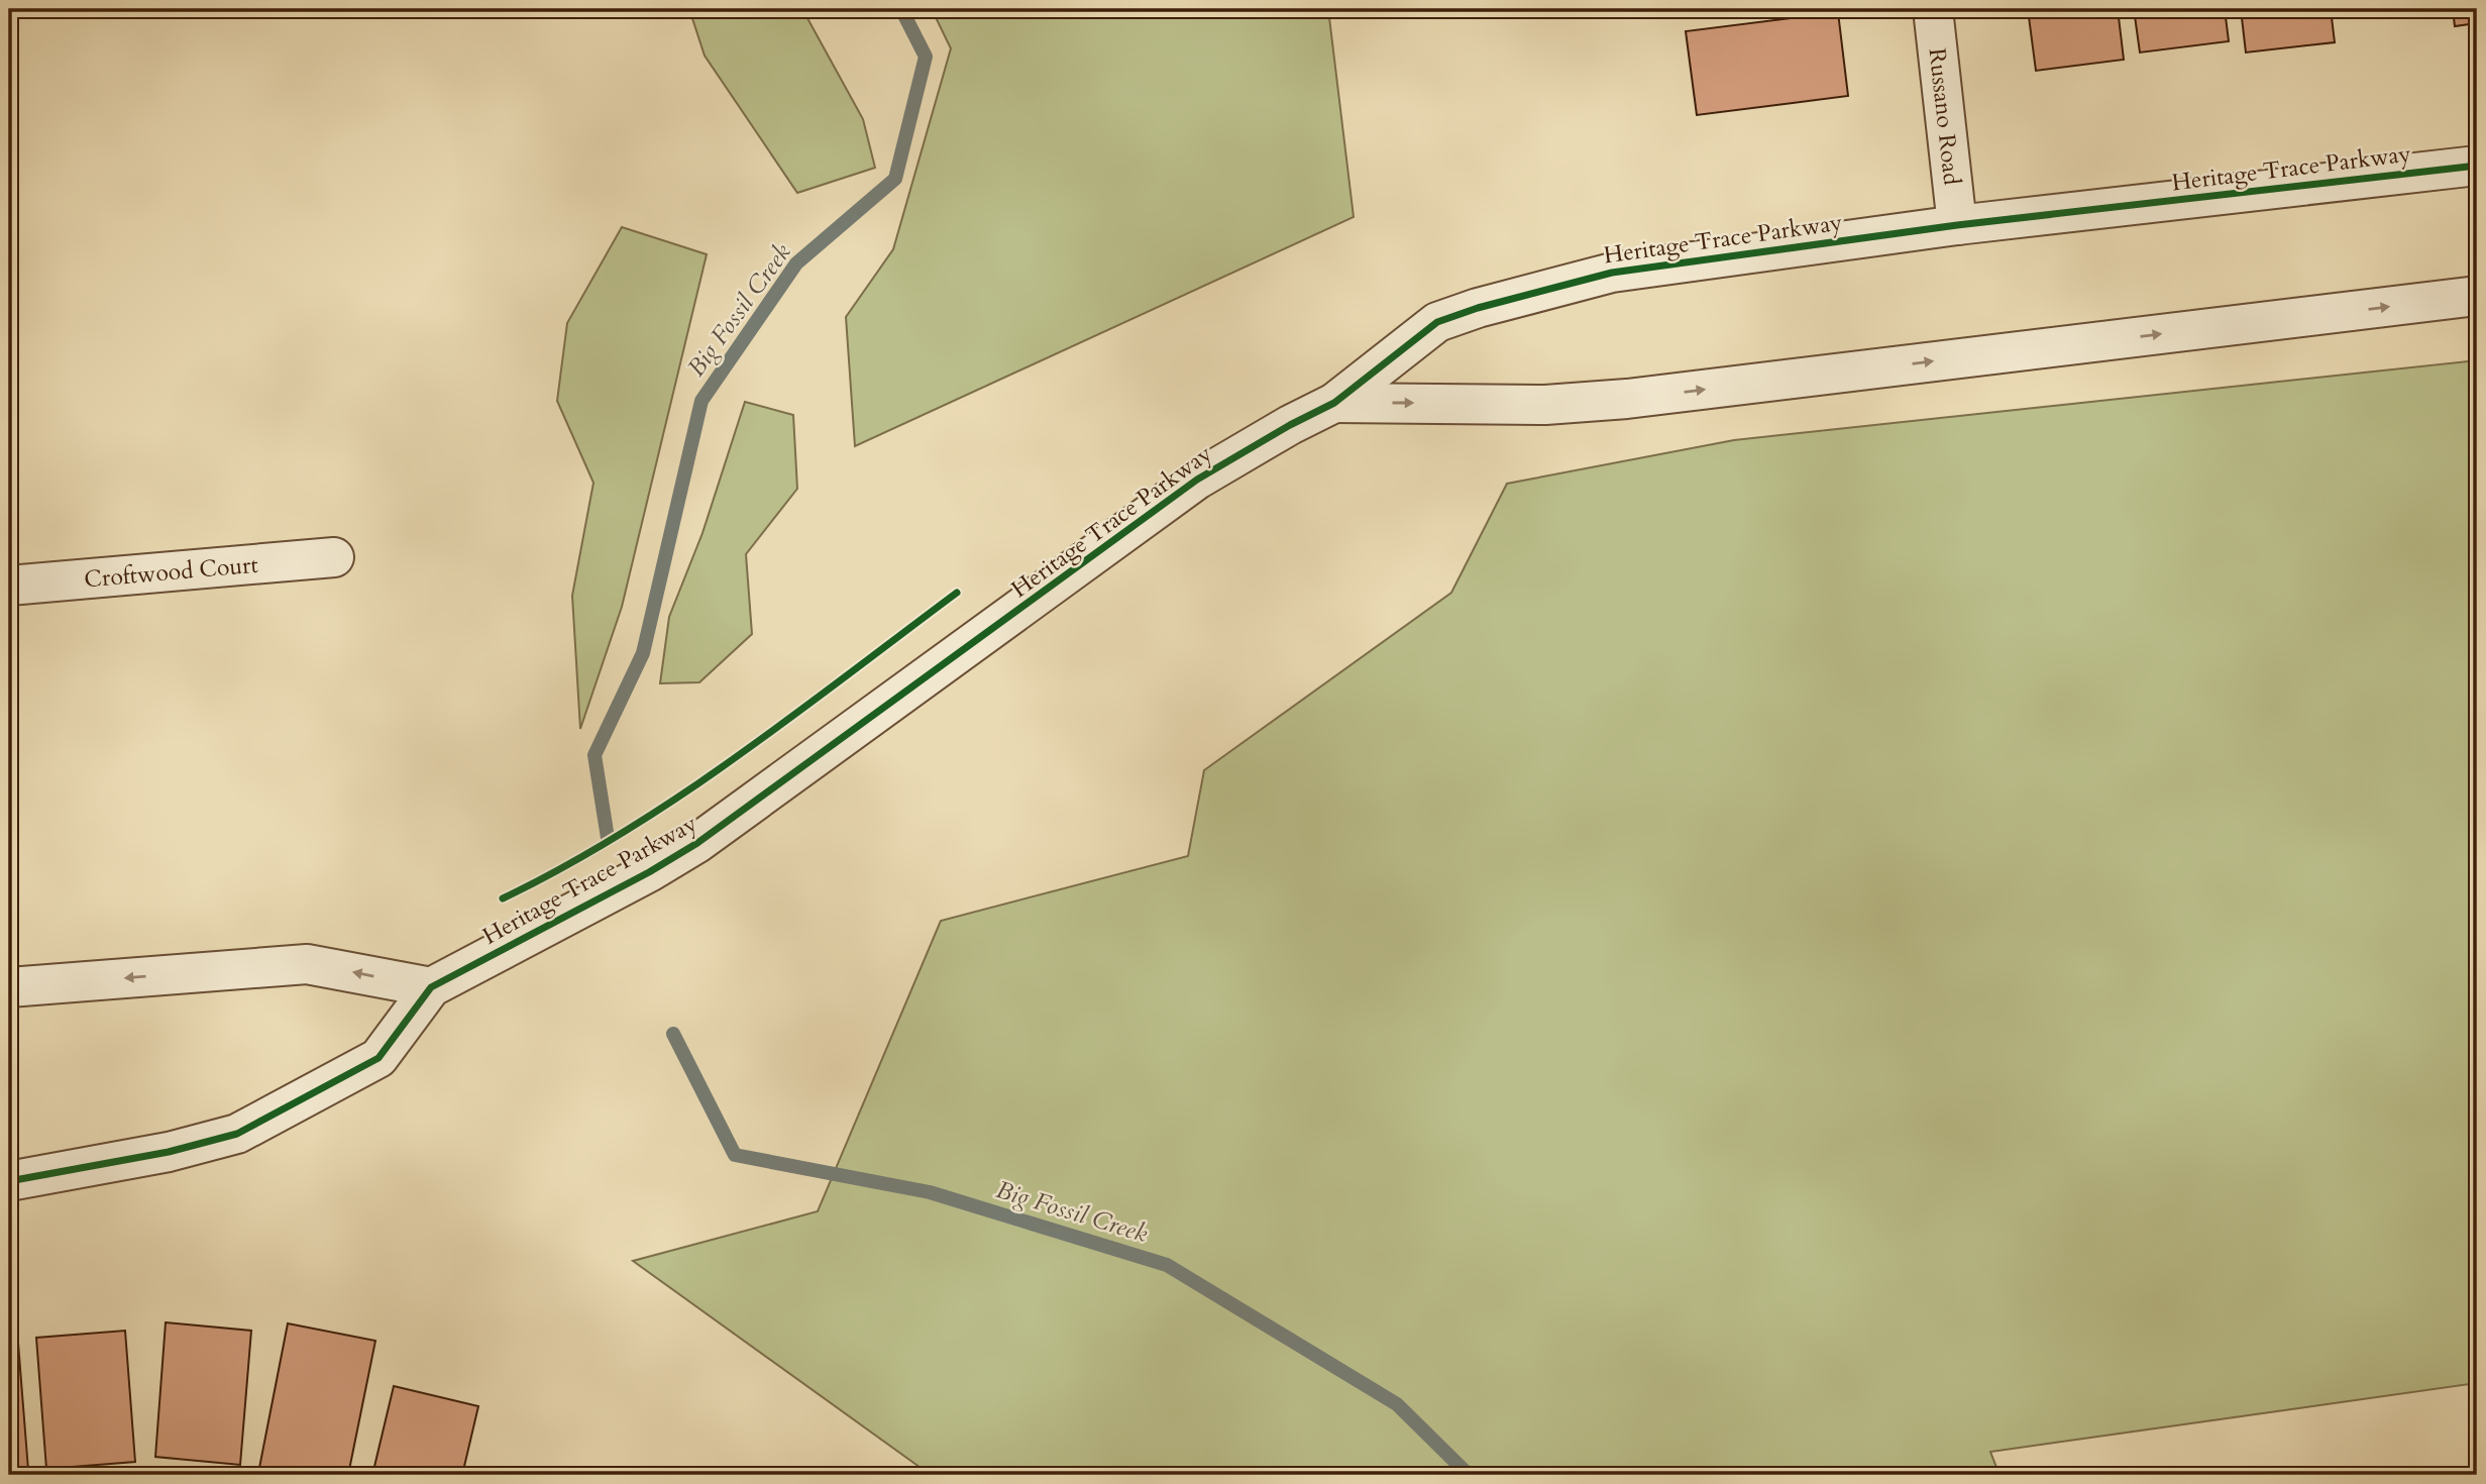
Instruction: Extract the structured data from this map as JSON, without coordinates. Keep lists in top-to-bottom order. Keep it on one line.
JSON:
{"streets":{"street":["Russano Road","Heritage Trace Parkway","Croftwood Court"]},"crossings":[["Russano Road","Heritage Trace Parkway"]],"water":["Big Fossil Creek"]}
